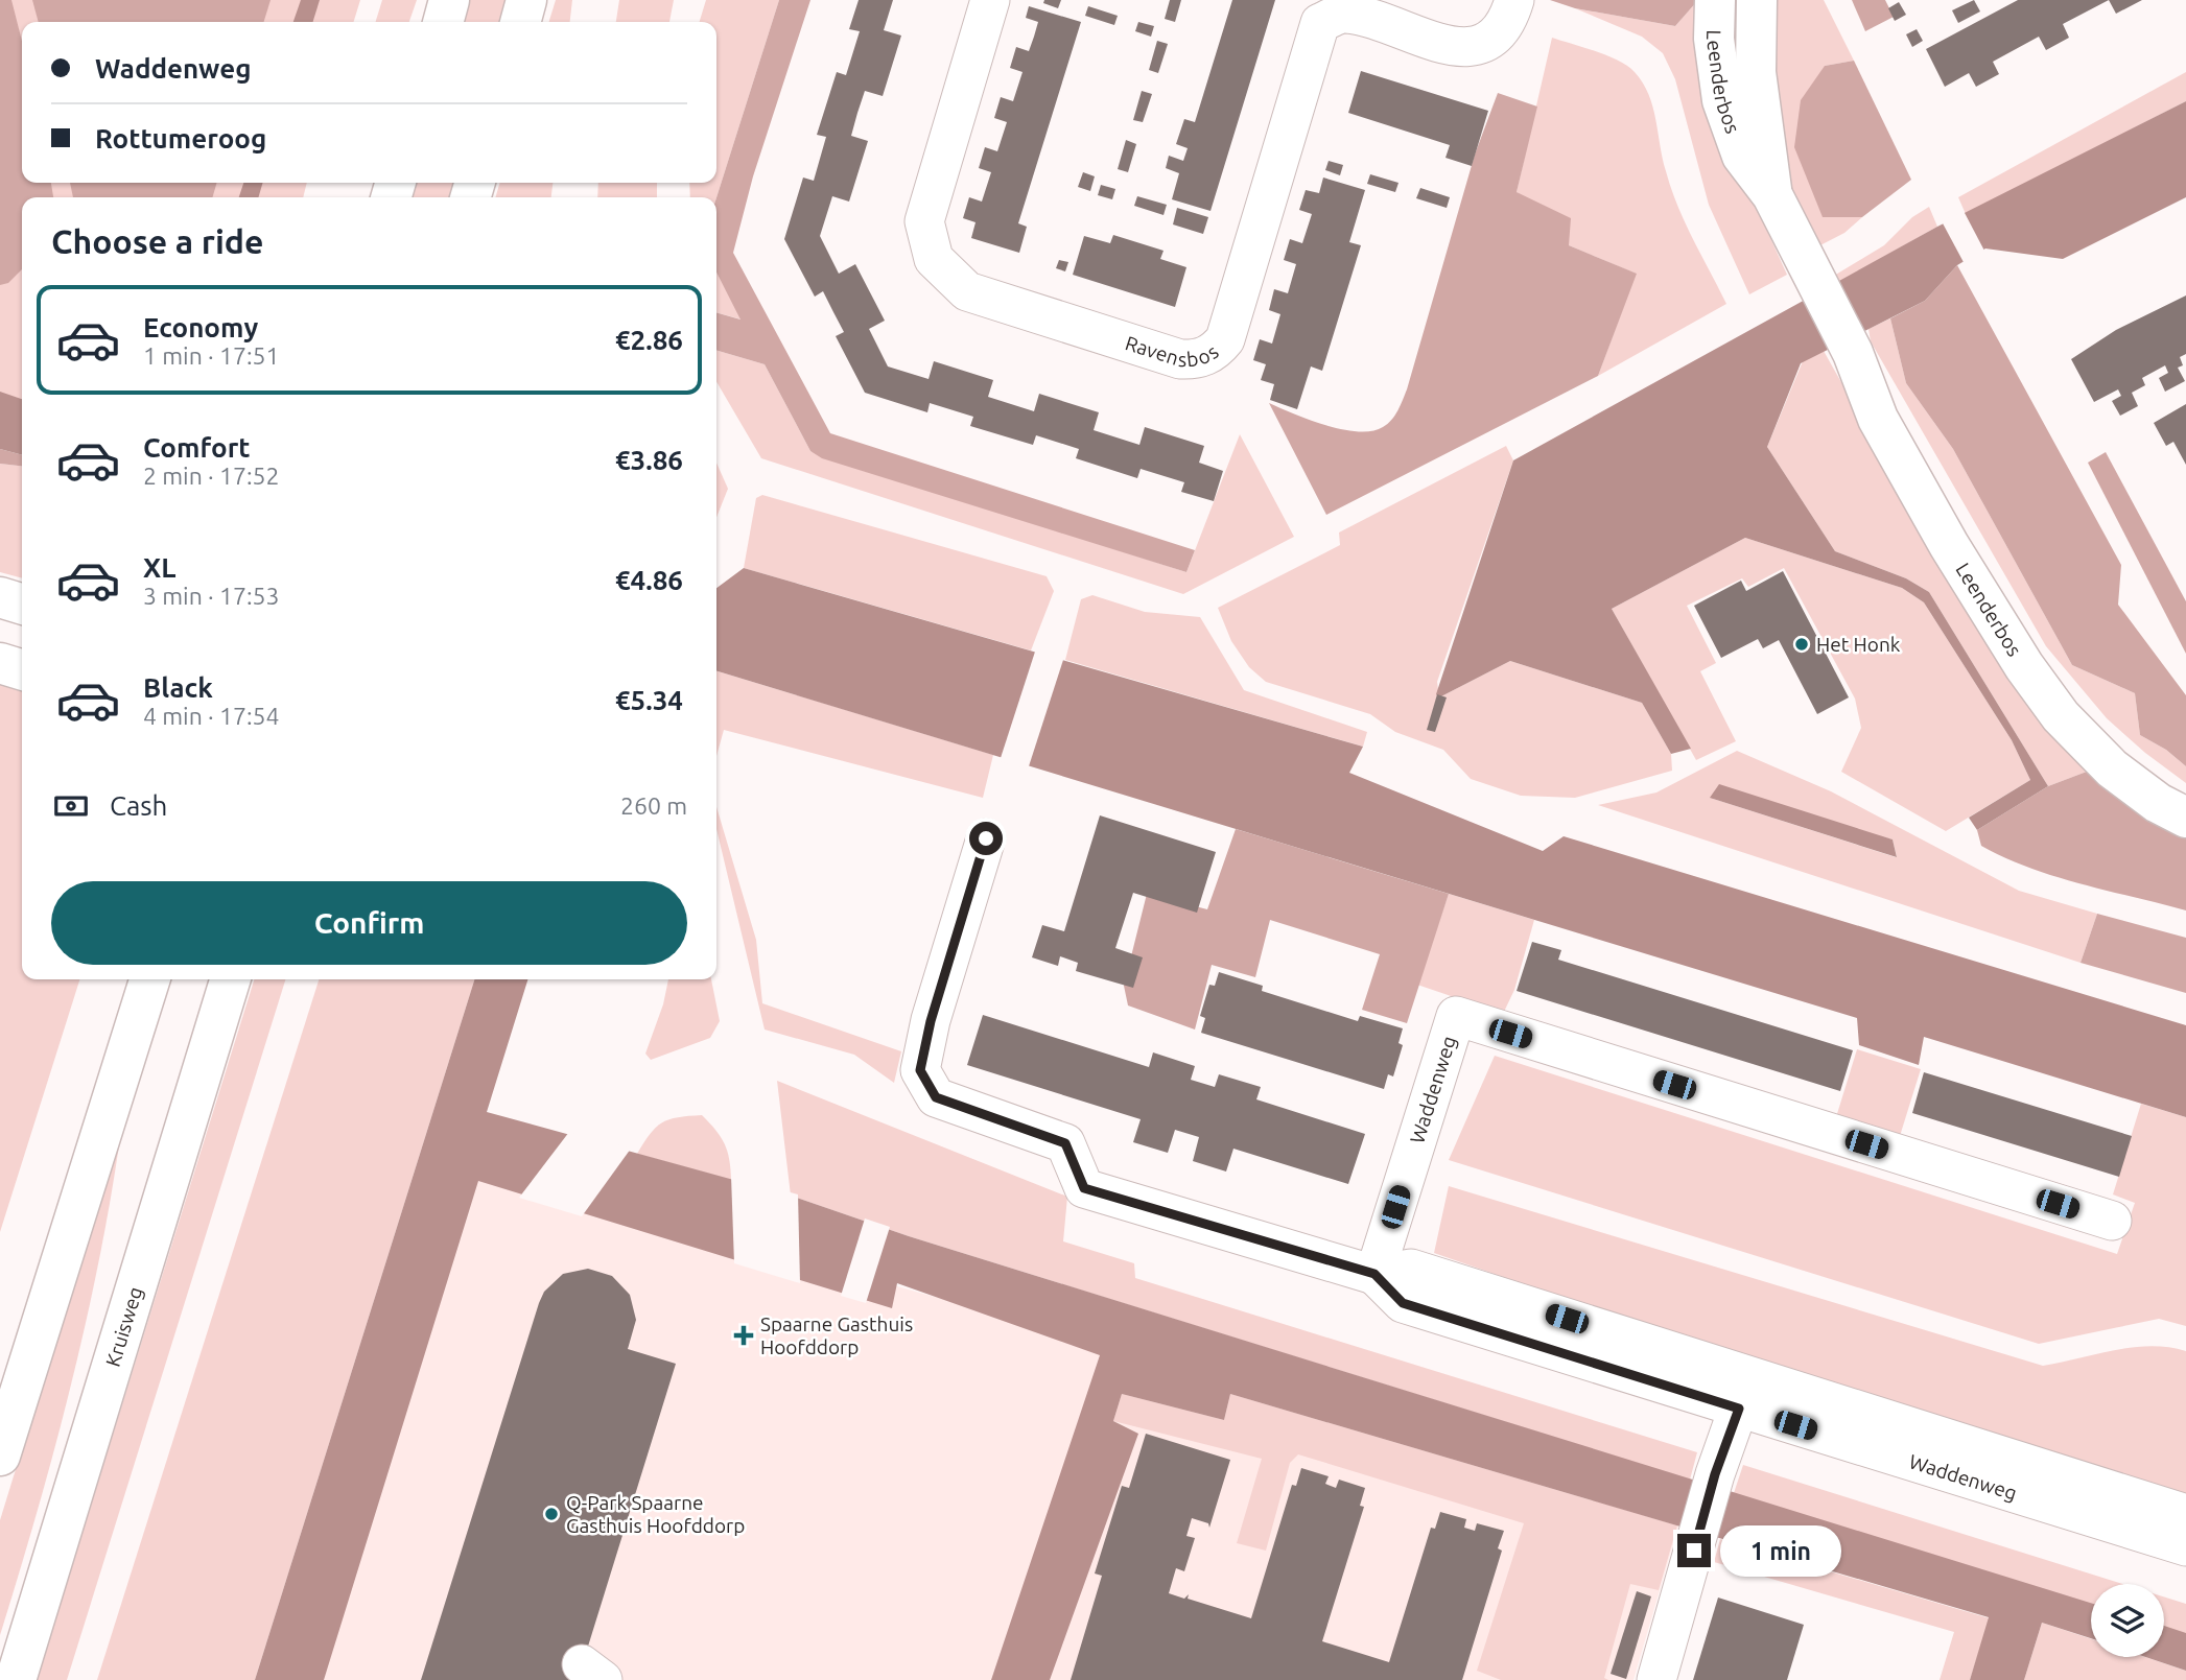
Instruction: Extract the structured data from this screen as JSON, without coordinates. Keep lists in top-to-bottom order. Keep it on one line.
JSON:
{"streets":{"main road":["Leenderbos","Kruisweg"],"street":["Ravensbos","Waddenweg"]},"places":{"other":["Het Honk","Q-Park Spaarne Gasthuis Hoofddorp"],"health":["Spaarne Gasthuis Hoofddorp"]},"page":{"banner":["Waddenweg","Rottumeroog"],"heading":"Choose a ride","list":[{"name":"Economy","note":"1 min · 17:51","value":"€2.86"},{"name":"Comfort","note":"2 min · 17:52","value":"€3.86"},{"name":"XL","note":"3 min · 17:53","value":"€4.86"},{"name":"Black","note":"4 min · 17:54","value":"€5.34"}],"pay":["Cash","260 m"],"buttons":"Confirm","bubble":"1 min"}}
